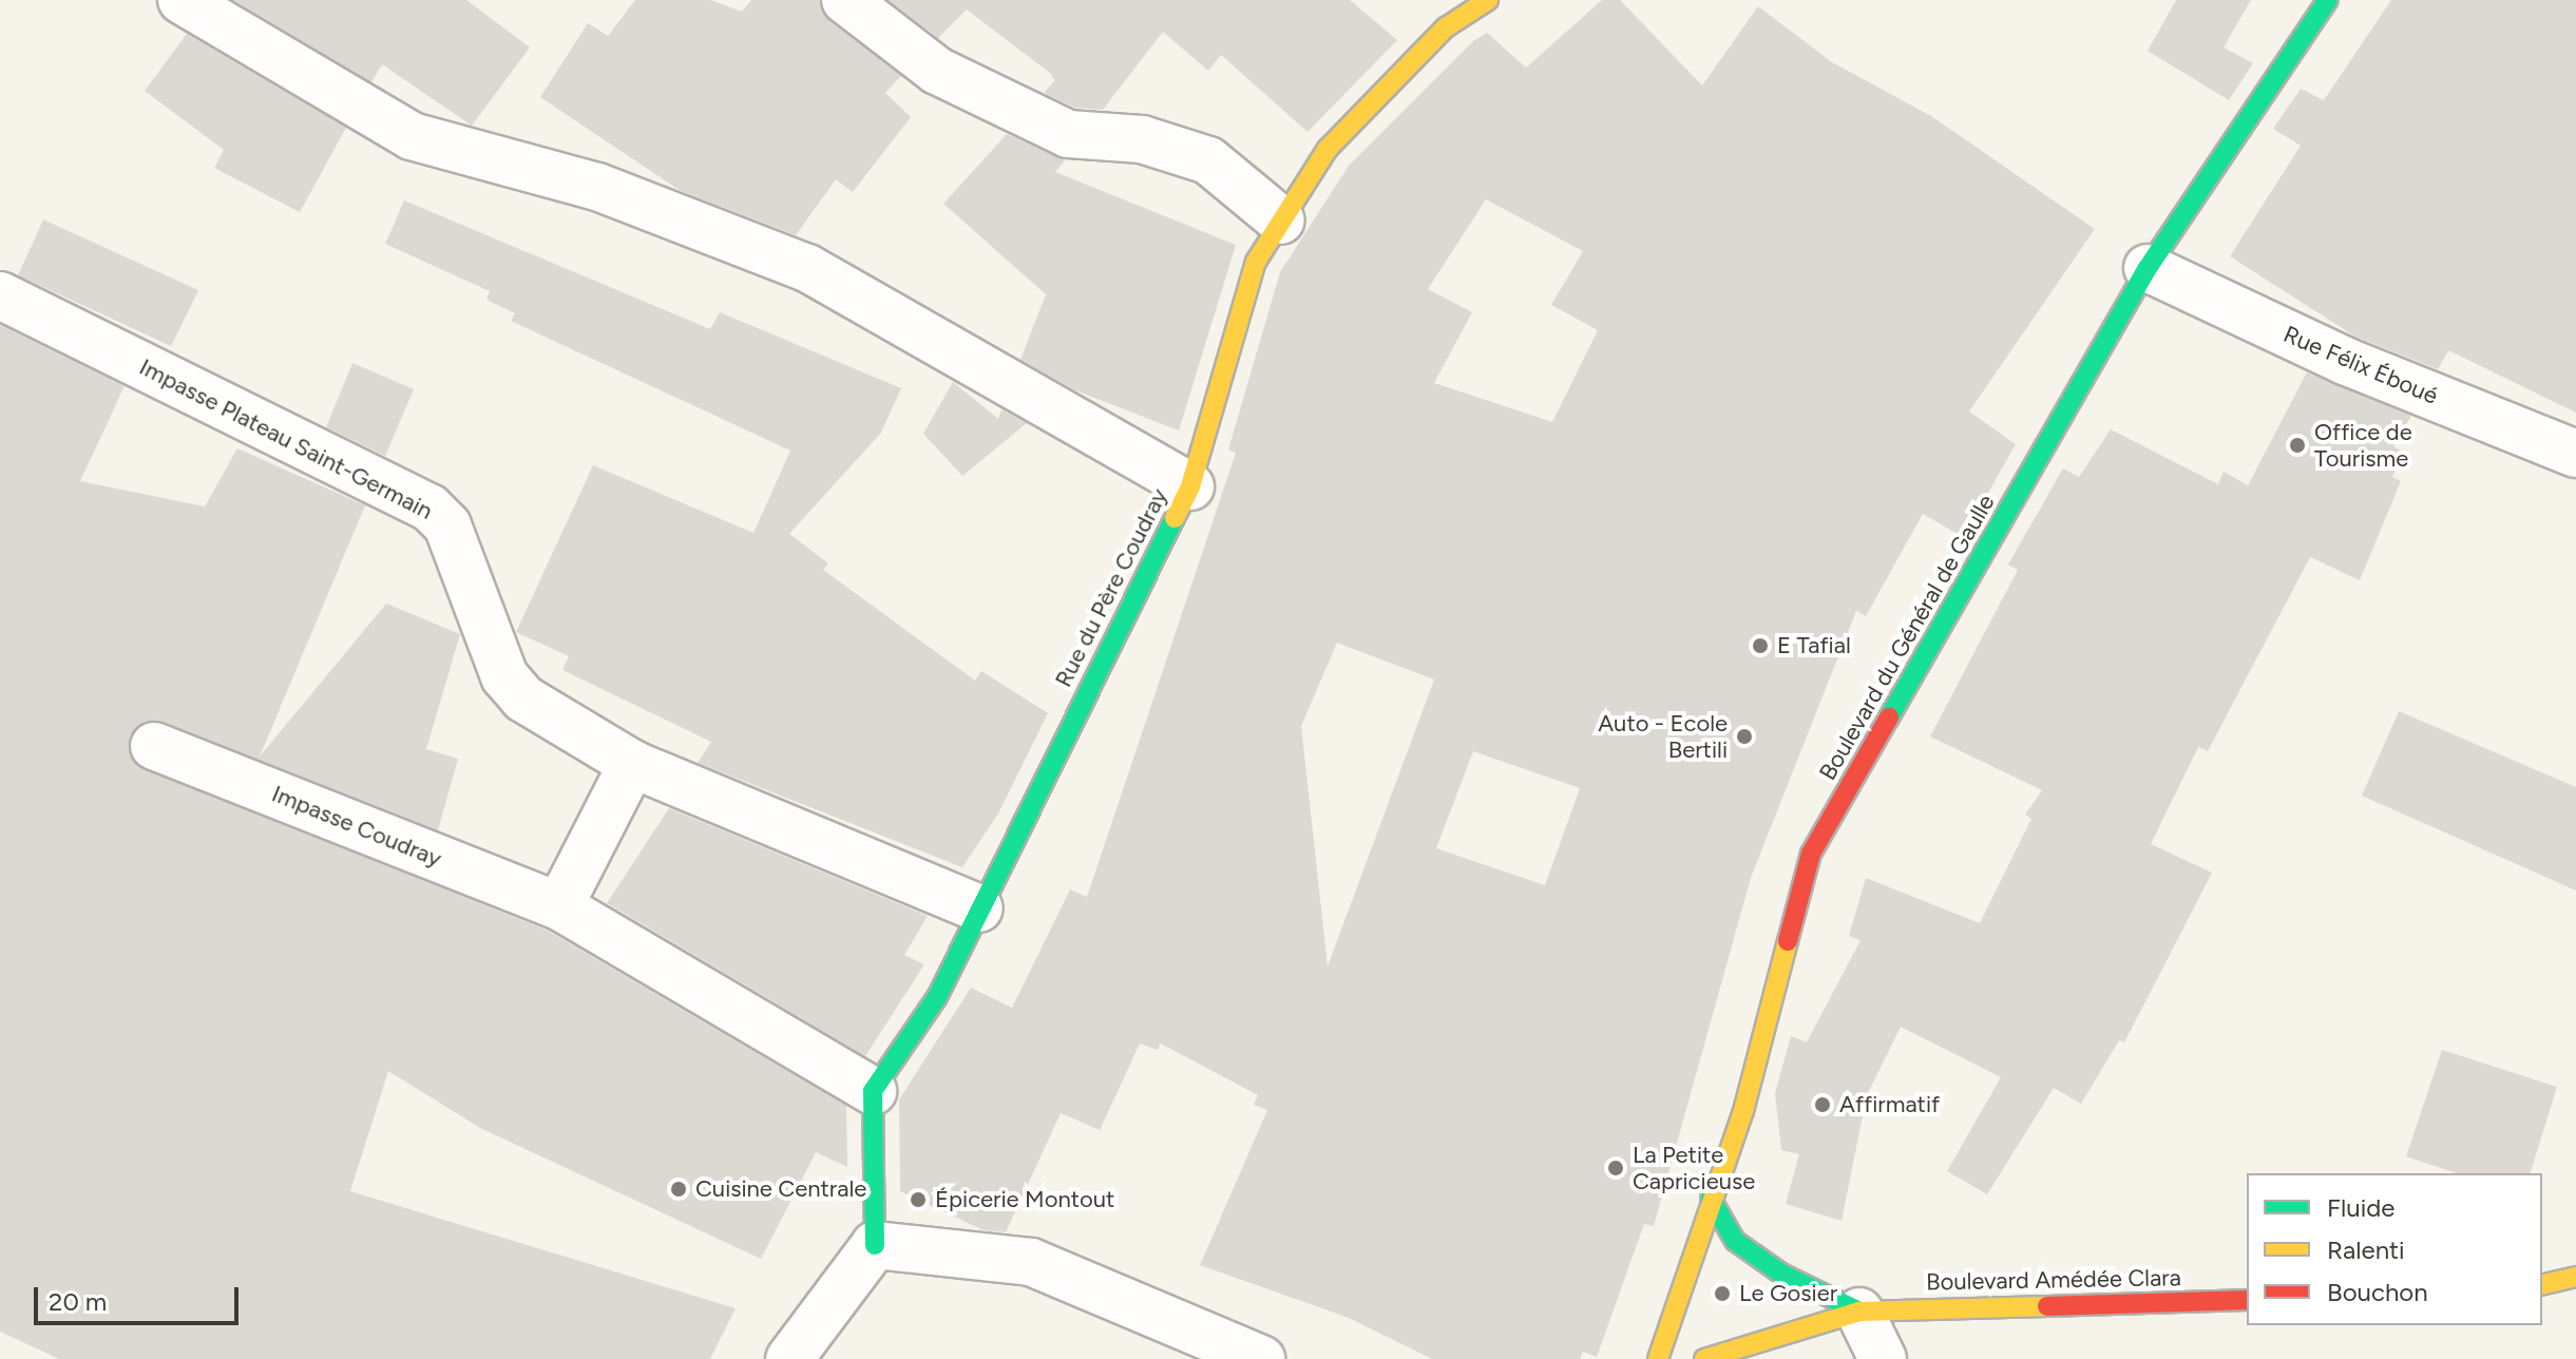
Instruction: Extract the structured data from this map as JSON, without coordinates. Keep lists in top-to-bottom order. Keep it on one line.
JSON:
{"streets":{"main road":["Rue du Père Coudray","Boulevard du Général de Gaulle","Boulevard Amédée Clara"],"street":["Rue Félix Éboué","Impasse Plateau Saint-Germain","Impasse Coudray"]},"crossings":[["Rue Félix Éboué","Boulevard du Général de Gaulle"],["Impasse Plateau Saint-Germain","Rue du Père Coudray"],["Rue du Père Coudray","Impasse Coudray"],["Boulevard du Général de Gaulle","Boulevard Amédée Clara"]],"places":["Office de Tourisme","E Tafial","Auto - Ecole Bertili","Affirmatif","La Petite Capricieuse","Cuisine Centrale","Épicerie Montout","Le Gosier"],"legend":["Fluide","Ralenti","Bouchon"],"scale_bar":"20 m"}
